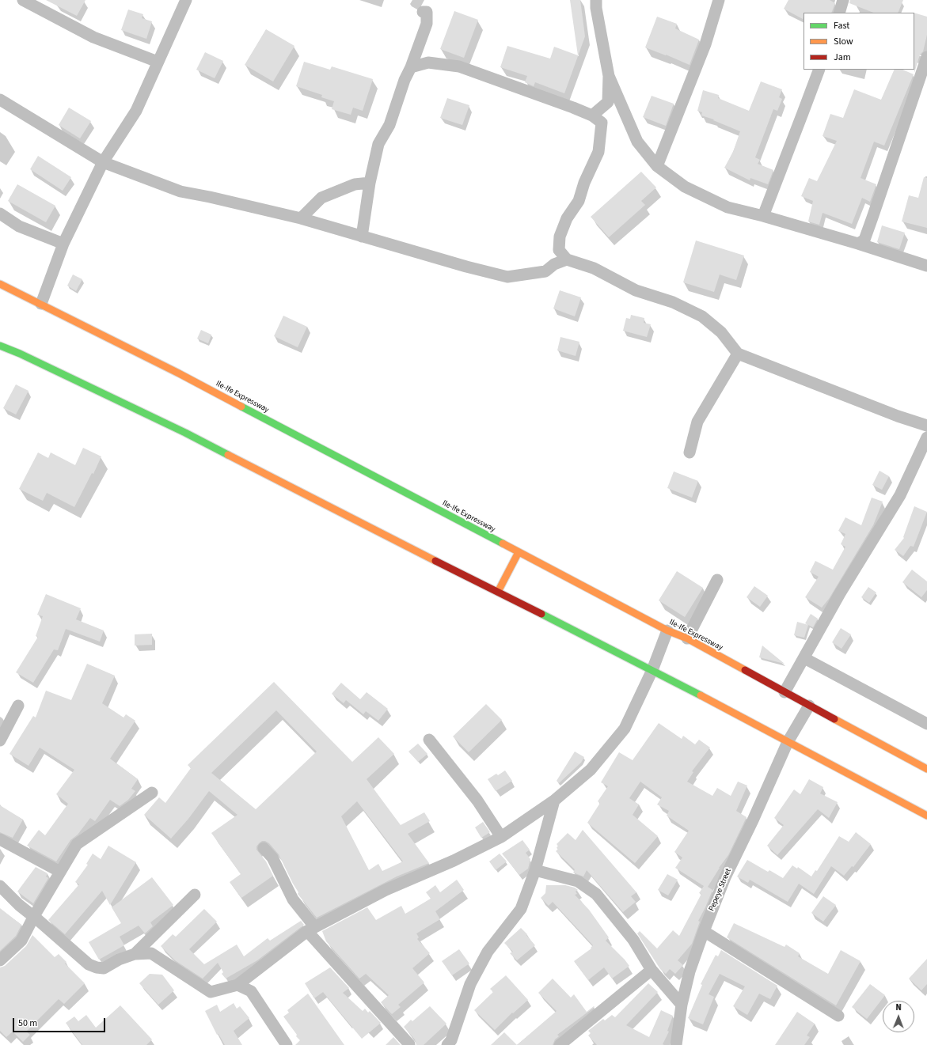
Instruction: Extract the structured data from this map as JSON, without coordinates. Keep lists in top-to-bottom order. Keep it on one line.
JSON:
{"streets":{"highway":["Ile-Ife Expressway"],"street":["Pepeye Street"]},"crossings":[["Ile-Ife Expressway","Pepeye Street"]],"legend":["Fast","Slow","Jam"],"scale_bar":"50 m","north":"top"}
